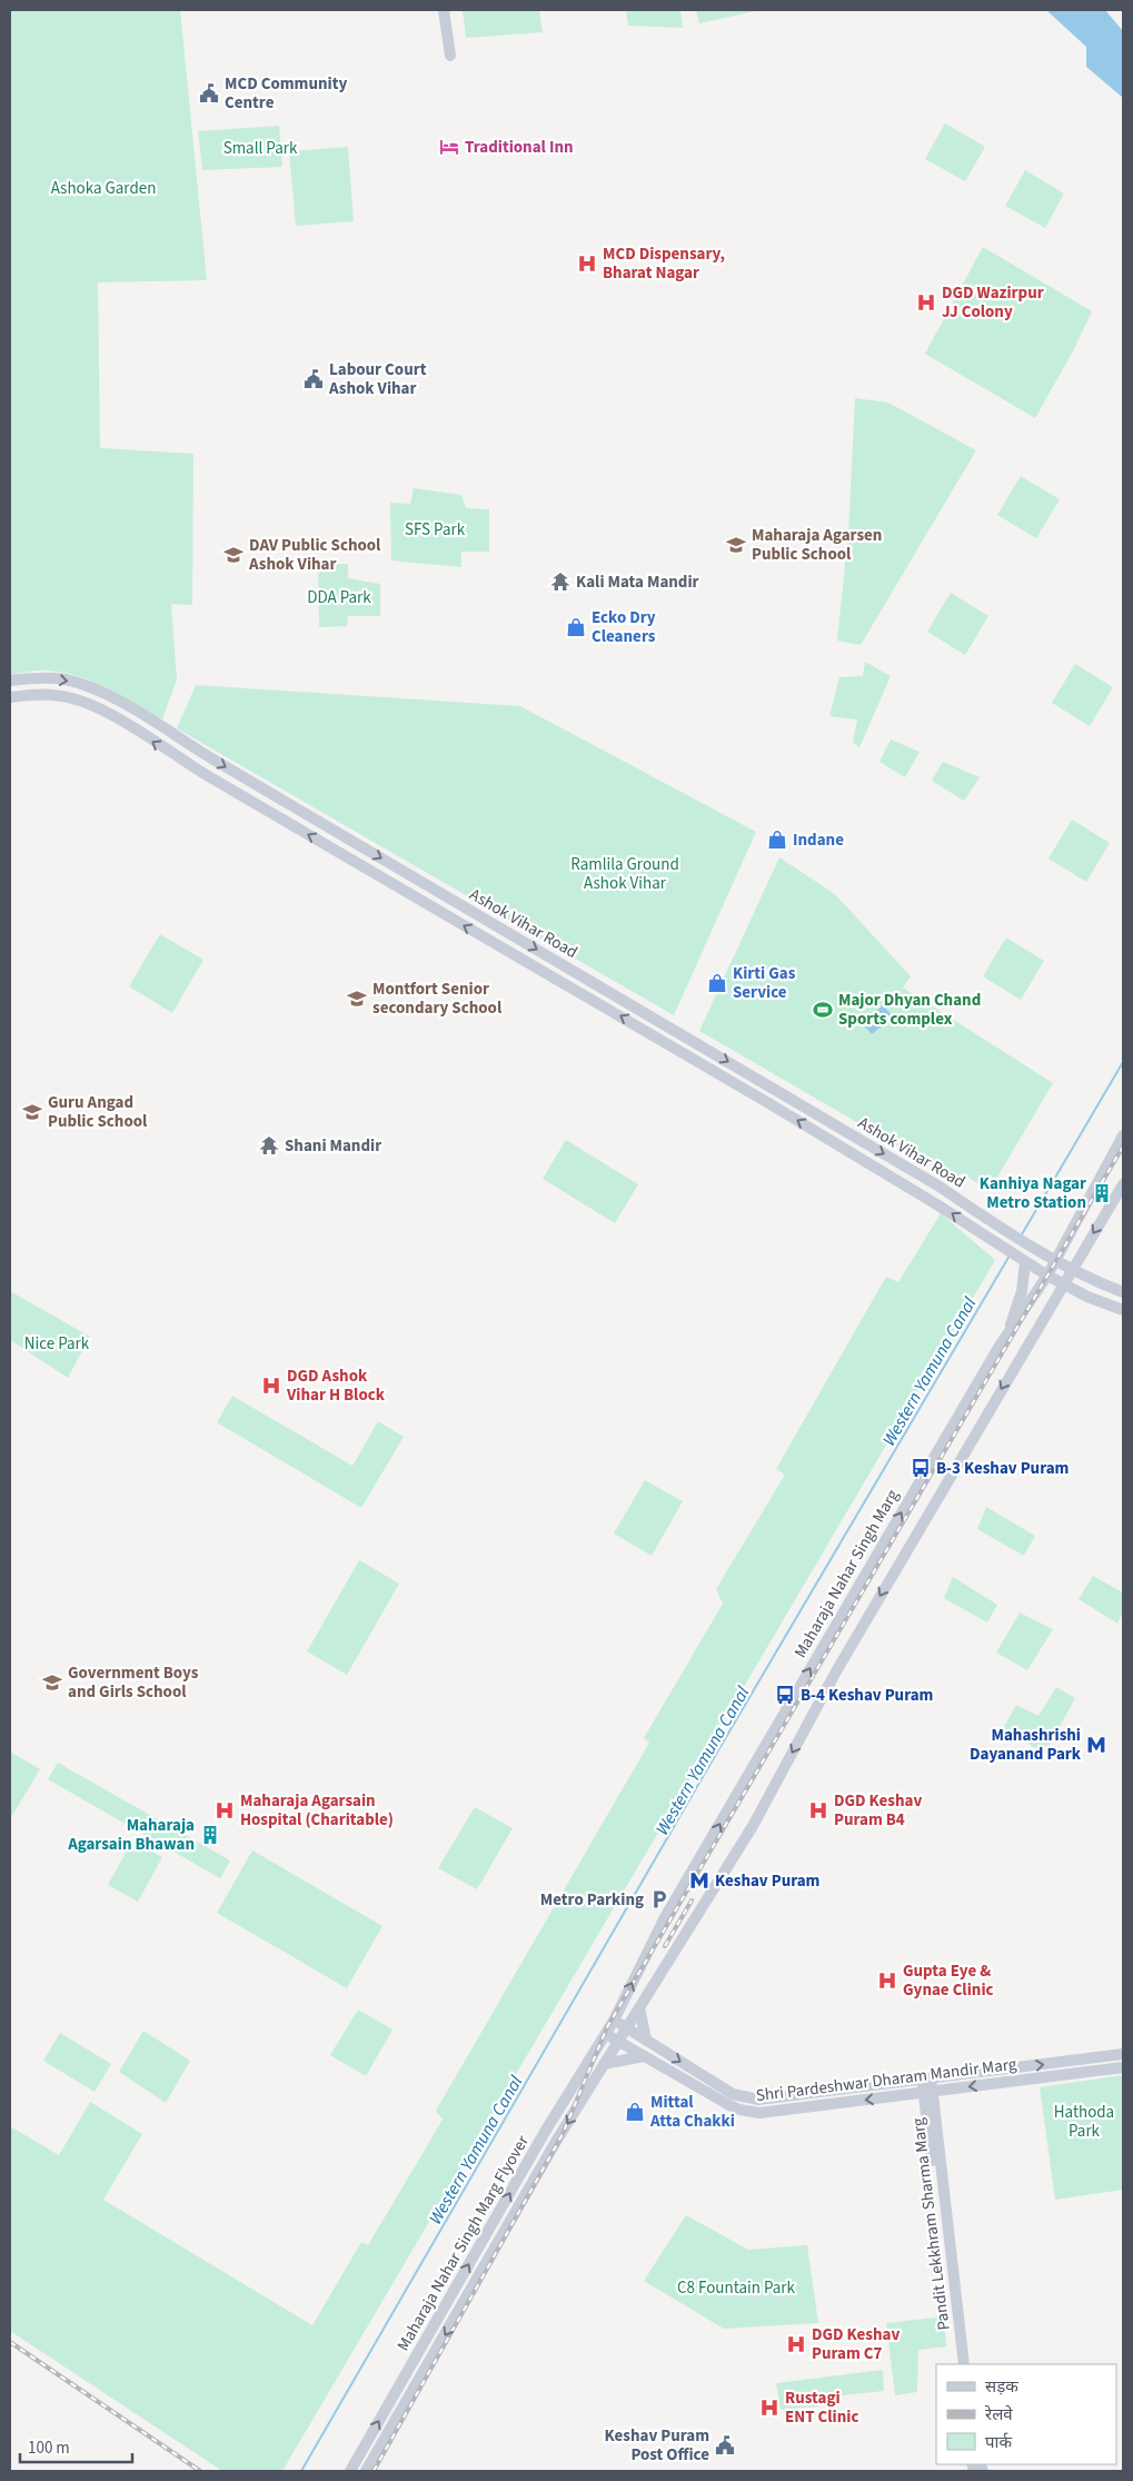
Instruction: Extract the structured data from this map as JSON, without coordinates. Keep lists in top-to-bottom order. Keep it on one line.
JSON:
{"streets":{"main road":["Ashok Vihar Road","Maharaja Nahar Singh Marg","Shri Pardeshwar Dharam Mandir Marg","Pandit Lekkhram Sharma Marg","Maharaja Nahar Singh Marg Flyover"]},"crossings":[["Ashok Vihar Road","Maharaja Nahar Singh Marg"],["Maharaja Nahar Singh Marg","Shri Pardeshwar Dharam Mandir Marg"],["Maharaja Nahar Singh Marg","Maharaja Nahar Singh Marg Flyover"],["Shri Pardeshwar Dharam Mandir Marg","Pandit Lekkhram Sharma Marg"],["Shri Pardeshwar Dharam Mandir Marg","Maharaja Nahar Singh Marg Flyover"]],"water":["Western Yamuna Canal"],"parks":["Small Park","Ashoka Garden","SFS Park","DDA Park","Ramlila Ground Ashok Vihar","Nice Park","Hathoda Park","C8 Fountain Park"],"places":{"public building":["MCD Community Centre","Labour Court Ashok Vihar","Keshav Puram Post Office"],"hotel":["Traditional Inn"],"hospital":["MCD Dispensary, Bharat Nagar","DGD Wazirpur JJ Colony","DGD Ashok Vihar H Block","Maharaja Agarsain Hospital (Charitable)","DGD Keshav Puram B4","Gupta Eye & Gynae Clinic","DGD Keshav Puram C7","Rustagi ENT Clinic"],"school or university":["Maharaja Agarsen Public School","DAV Public School Ashok Vihar","Montfort Senior secondary School","Guru Angad Public School","Government Boys and Girls School"],"temple":["Kali Mata Mandir","Shani Mandir"],"shop":["Ecko Dry Cleaners","Indane","Kirti Gas Service","Mittal Atta Chakki"],"sports":["Major Dhyan Chand Sports complex"],"building":["Kanhiya Nagar Metro Station","Maharaja Agarsain Bhawan"],"bus stop":["B-3 Keshav Puram","B-4 Keshav Puram"],"metro station":["Mahashrishi Dayanand Park","Keshav Puram"],"parking":["Metro Parking"]},"legend":["सड़क","रेलवे","पार्क"],"scale_bar":"100 m"}
